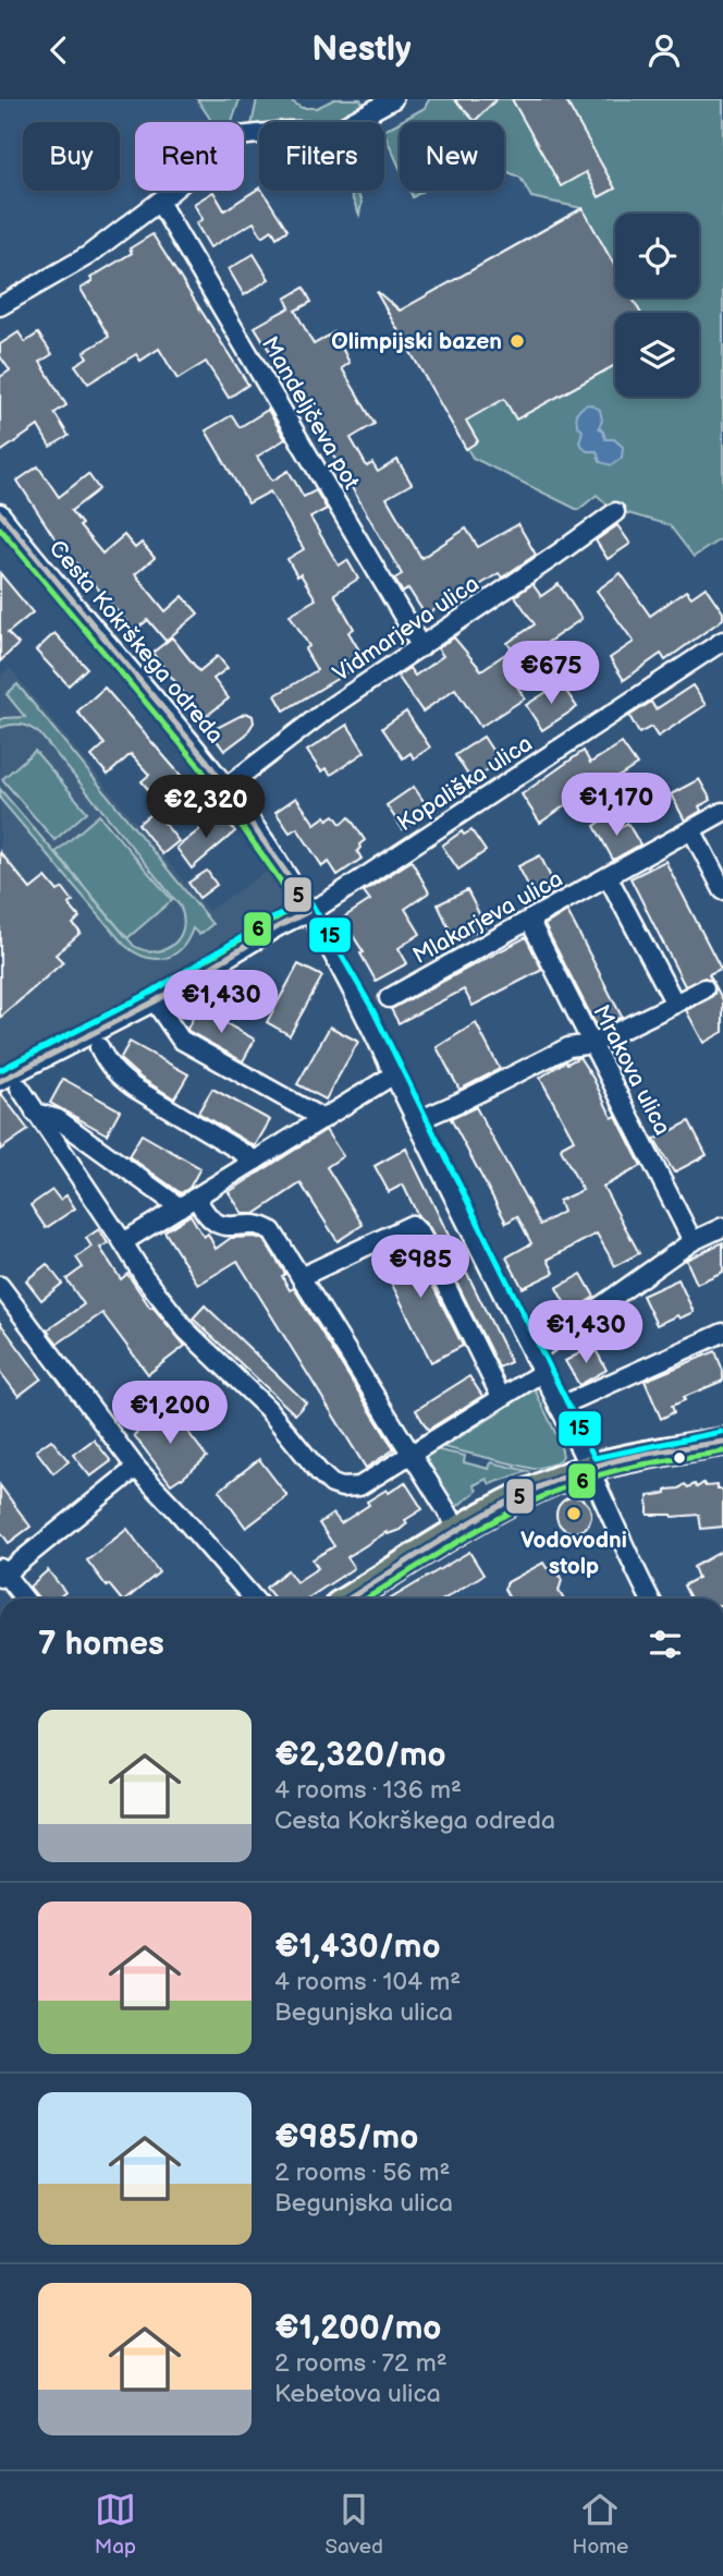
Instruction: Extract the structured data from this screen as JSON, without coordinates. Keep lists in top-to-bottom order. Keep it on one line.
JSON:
{"streets":{"street":["Mandeljčeva pot","Vidmarjeva ulica","Cesta Kokrškega odreda","Kopališka ulica","Mlakarjeva ulica","Mrakova ulica"]},"crossings":[["Mandeljčeva pot","Vidmarjeva ulica"],["Vidmarjeva ulica","Cesta Kokrškega odreda"],["Cesta Kokrškega odreda","Kopališka ulica"],["Mlakarjeva ulica","Mrakova ulica"]],"places":["Olimpijski bazen","Vodovodni stolp"],"lines":["transit line 5","transit line 6","transit line 15"],"page":{"header":"Nestly","chip":["Buy","Rent","Filters","New"],"price":["€675","€1,170","€2,320","€1,430","€985","€1,430","€1,200"],"heading":"7 homes","list":[{"name":"€2,320/mo","note":"4 rooms · 136 m² · Cesta Kokrškega odreda"},{"name":"€1,430/mo","note":"4 rooms · 104 m² · Begunjska ulica"},{"name":"€985/mo","note":"2 rooms · 56 m² · Begunjska ulica"},{"name":"€1,200/mo","note":"2 rooms · 72 m² · Kebetova ulica"}],"tabs":["Map","Saved","Home"]}}
